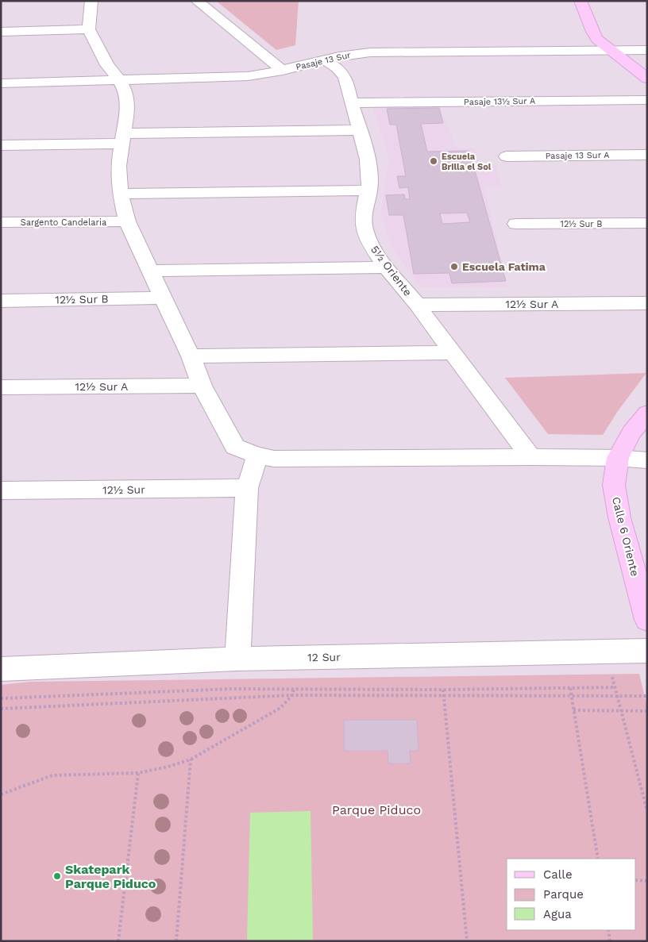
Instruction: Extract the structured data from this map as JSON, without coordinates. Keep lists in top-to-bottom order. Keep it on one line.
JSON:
{"streets":{"main road":["Calle 6 Oriente"],"street":["Pasaje 13 Sur","Pasaje 13½ Sur A","Pasaje 13 Sur A","Sargento Candelaria","12½ Sur B","5½ Oriente","12½ Sur A","12½ Sur","12 Sur"]},"crossings":[["Pasaje 13 Sur","5½ Oriente"],["Pasaje 13½ Sur A","5½ Oriente"],["5½ Oriente","12½ Sur A"]],"parks":["Parque Piduco"],"places":["Escuela Brilla el Sol","Escuela Fatima","Skatepark Parque Piduco"],"legend":["Calle","Parque","Agua"]}
